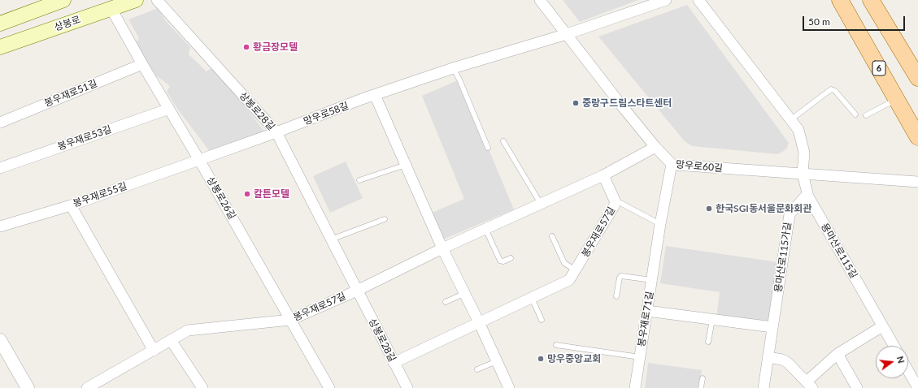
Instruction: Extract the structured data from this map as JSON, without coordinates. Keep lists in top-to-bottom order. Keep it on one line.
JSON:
{"streets":{"main road":["상봉로","6"],"street":["봉우재로51길","상봉로28길","망우로58길","봉우재로53길","망우로60길","봉우재로55길","상봉로26길","봉우재로57길","용마산로115길","용마산로115가길","봉우재로71길"]},"crossings":[["상봉로","상봉로26길"],["봉우재로51길","상봉로26길"],["상봉로28길","망우로58길"],["상봉로28길","봉우재로57길"],["망우로58길","망우로60길"],["망우로58길","봉우재로55길"],["망우로58길","상봉로26길"],["봉우재로53길","상봉로26길"],["망우로60길","봉우재로57길"],["망우로60길","용마산로115길"],["망우로60길","봉우재로71길"],["봉우재로55길","상봉로26길"],["상봉로26길","봉우재로57길"],["용마산로115길","용마산로115가길"]],"places":["황금장모텔","중랑구드림스타트센터","칼튼모텔","한국SGI동서울문화회관","망우중앙교회"],"scale_bar":"50 m","north":"right"}
